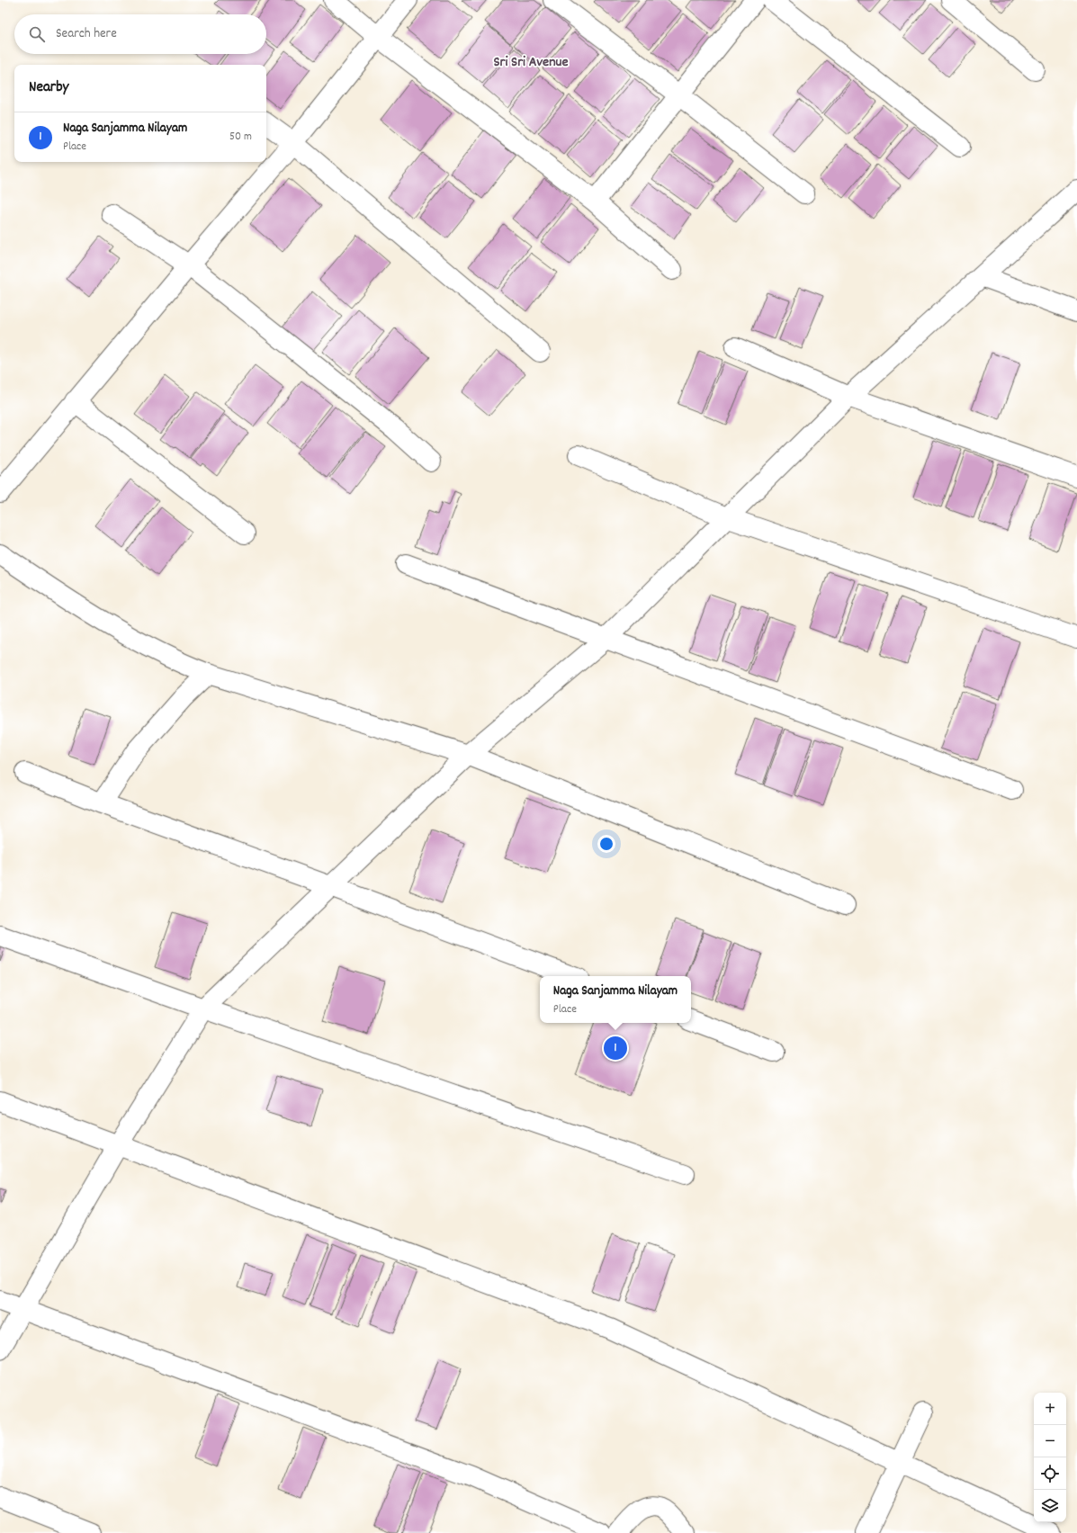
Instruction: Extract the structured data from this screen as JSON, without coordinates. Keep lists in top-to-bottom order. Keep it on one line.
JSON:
{"districts":["Sri Sri Avenue"],"page":{"search":"Search here","heading":"Nearby","list":[{"mark":"1","name":"Naga Sanjamma Nilayam","note":"Place","value":"50 m"}],"popup":["Naga Sanjamma Nilayam","Place"],"pins":"1","map_buttons":["+","−"]}}
